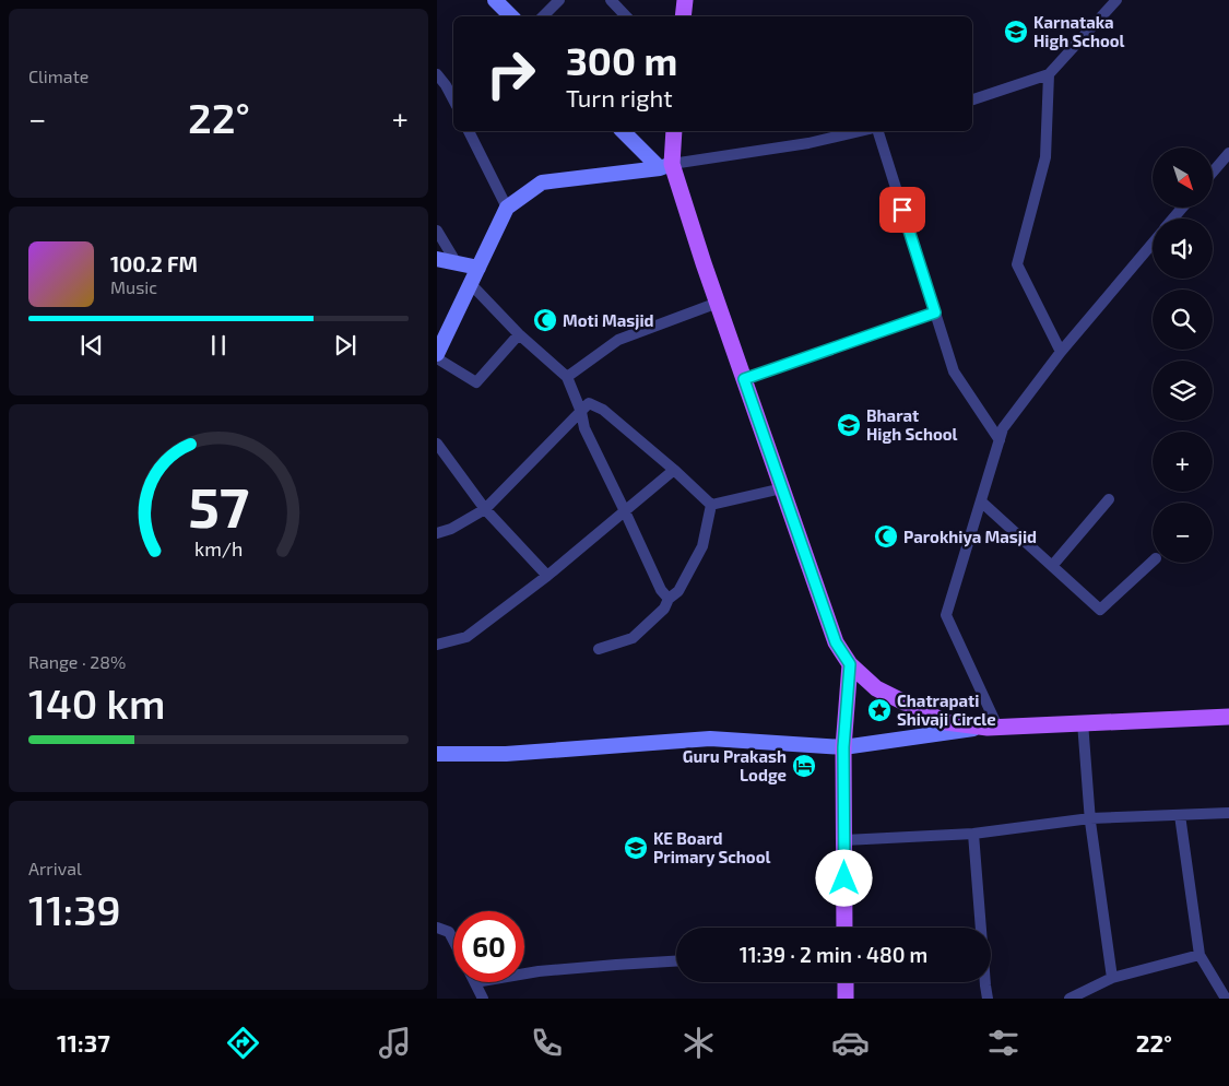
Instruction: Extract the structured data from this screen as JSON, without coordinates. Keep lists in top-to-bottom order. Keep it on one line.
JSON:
{"places":{"school or university":["Karnataka High School","Bharat High School","KE Board Primary School"],"mosque":["Moti Masjid","Parokhiya Masjid"],"place":["Chatrapati Shivaji Circle"],"hotel":["Guru Prakash Lodge"]},"north":"bottom right","page":{"tile":["Climate",["Range · 28%","140 km"],["Arrival","11:39"]],"turn":["300 m","Turn right"],"heat":["−","22°","+"],"map_buttons":["+","−"],"song":["100.2 FM","Music"],"limit":"60","trip":"11:39 · 2 min · 480 m","tabs":["11:37","22°"],"gauge":["57","km/h"]}}
